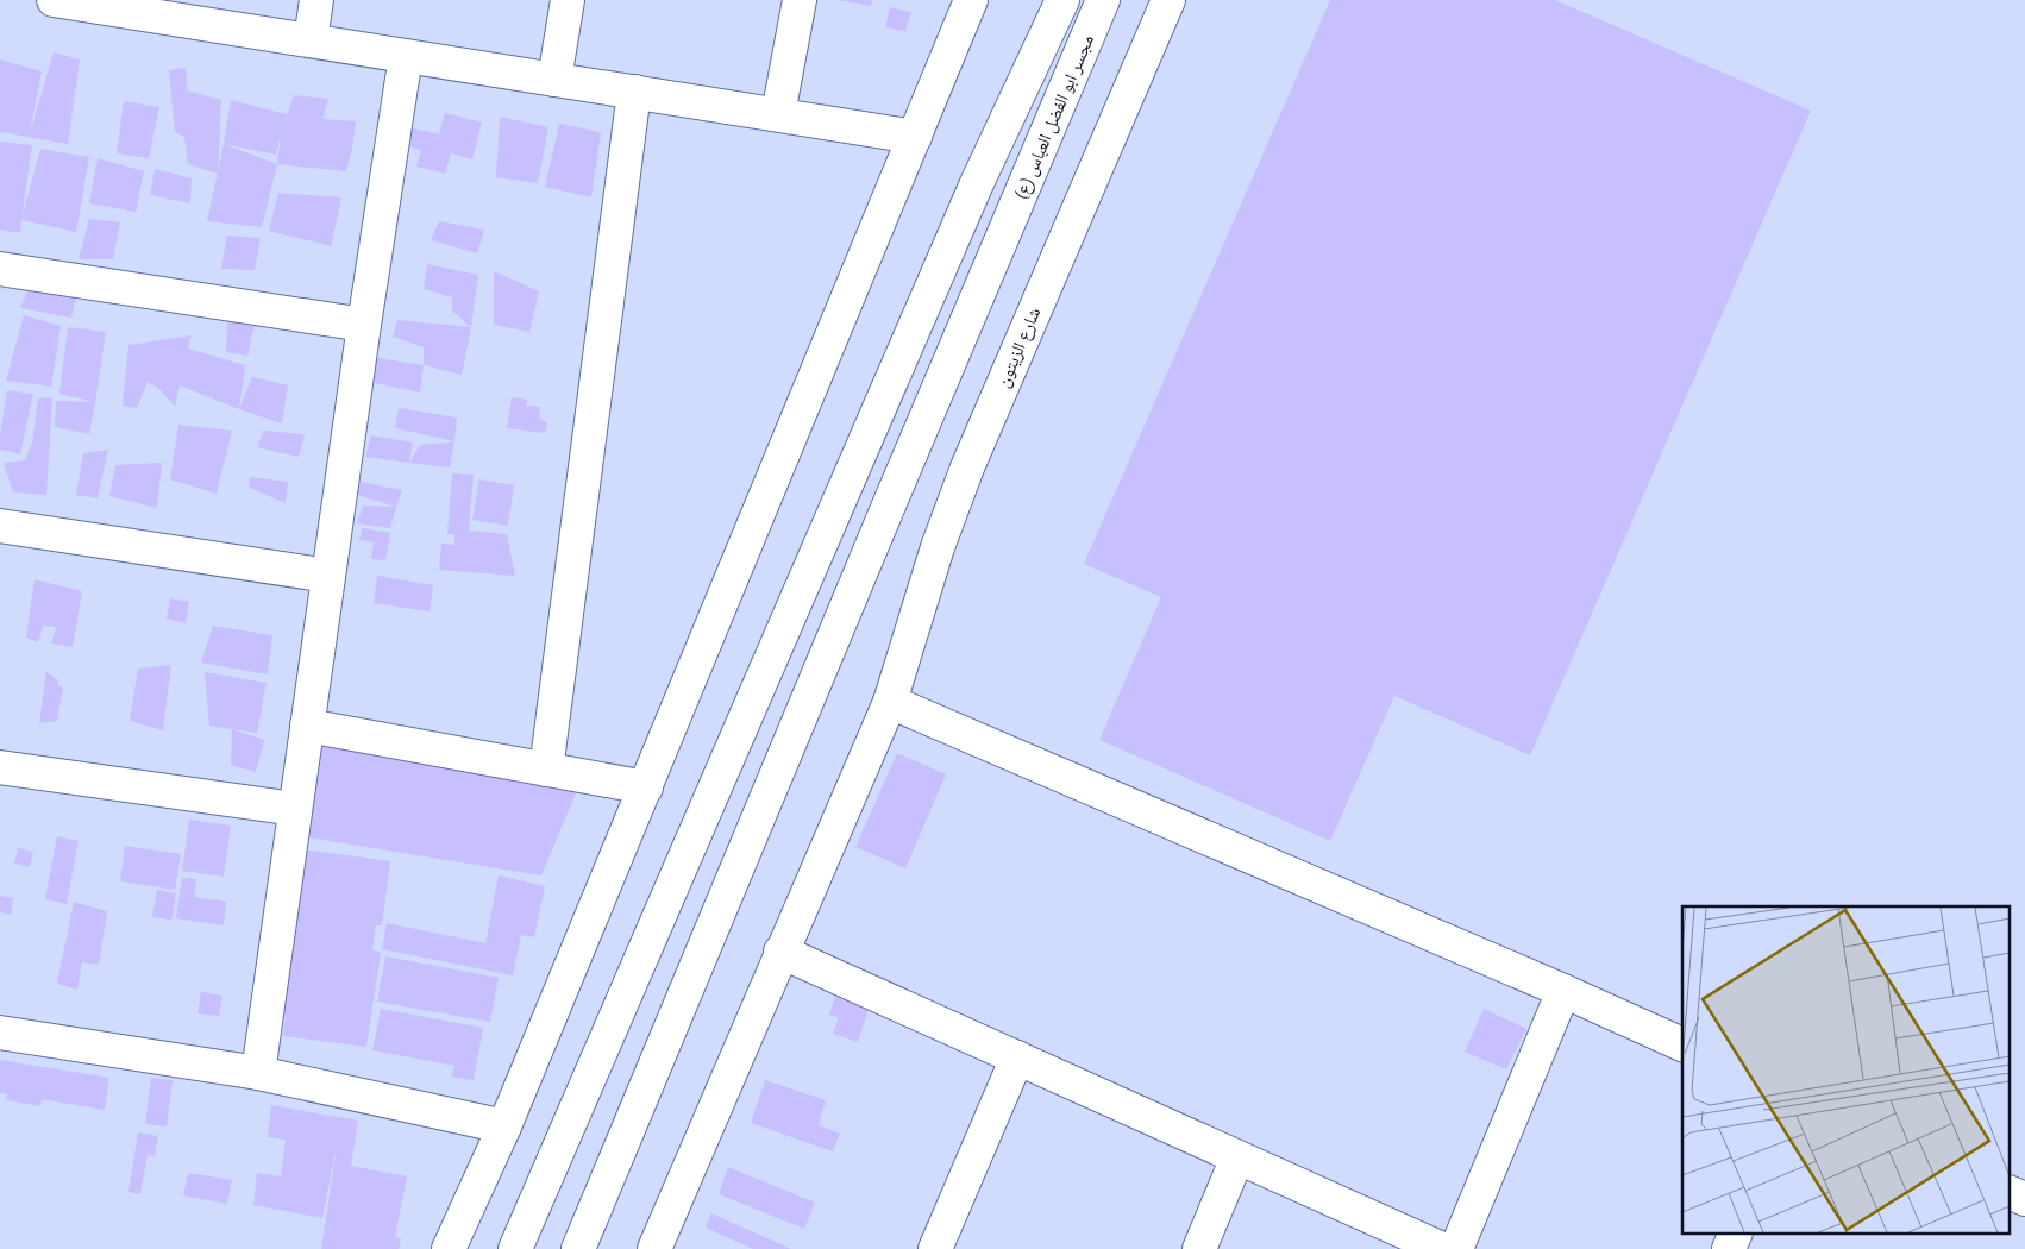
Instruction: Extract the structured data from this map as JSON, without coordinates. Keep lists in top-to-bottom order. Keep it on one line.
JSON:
{"streets":{"street":["مجسر ابو الفضل العباس (ع)","شارع الزيتون"]}}
